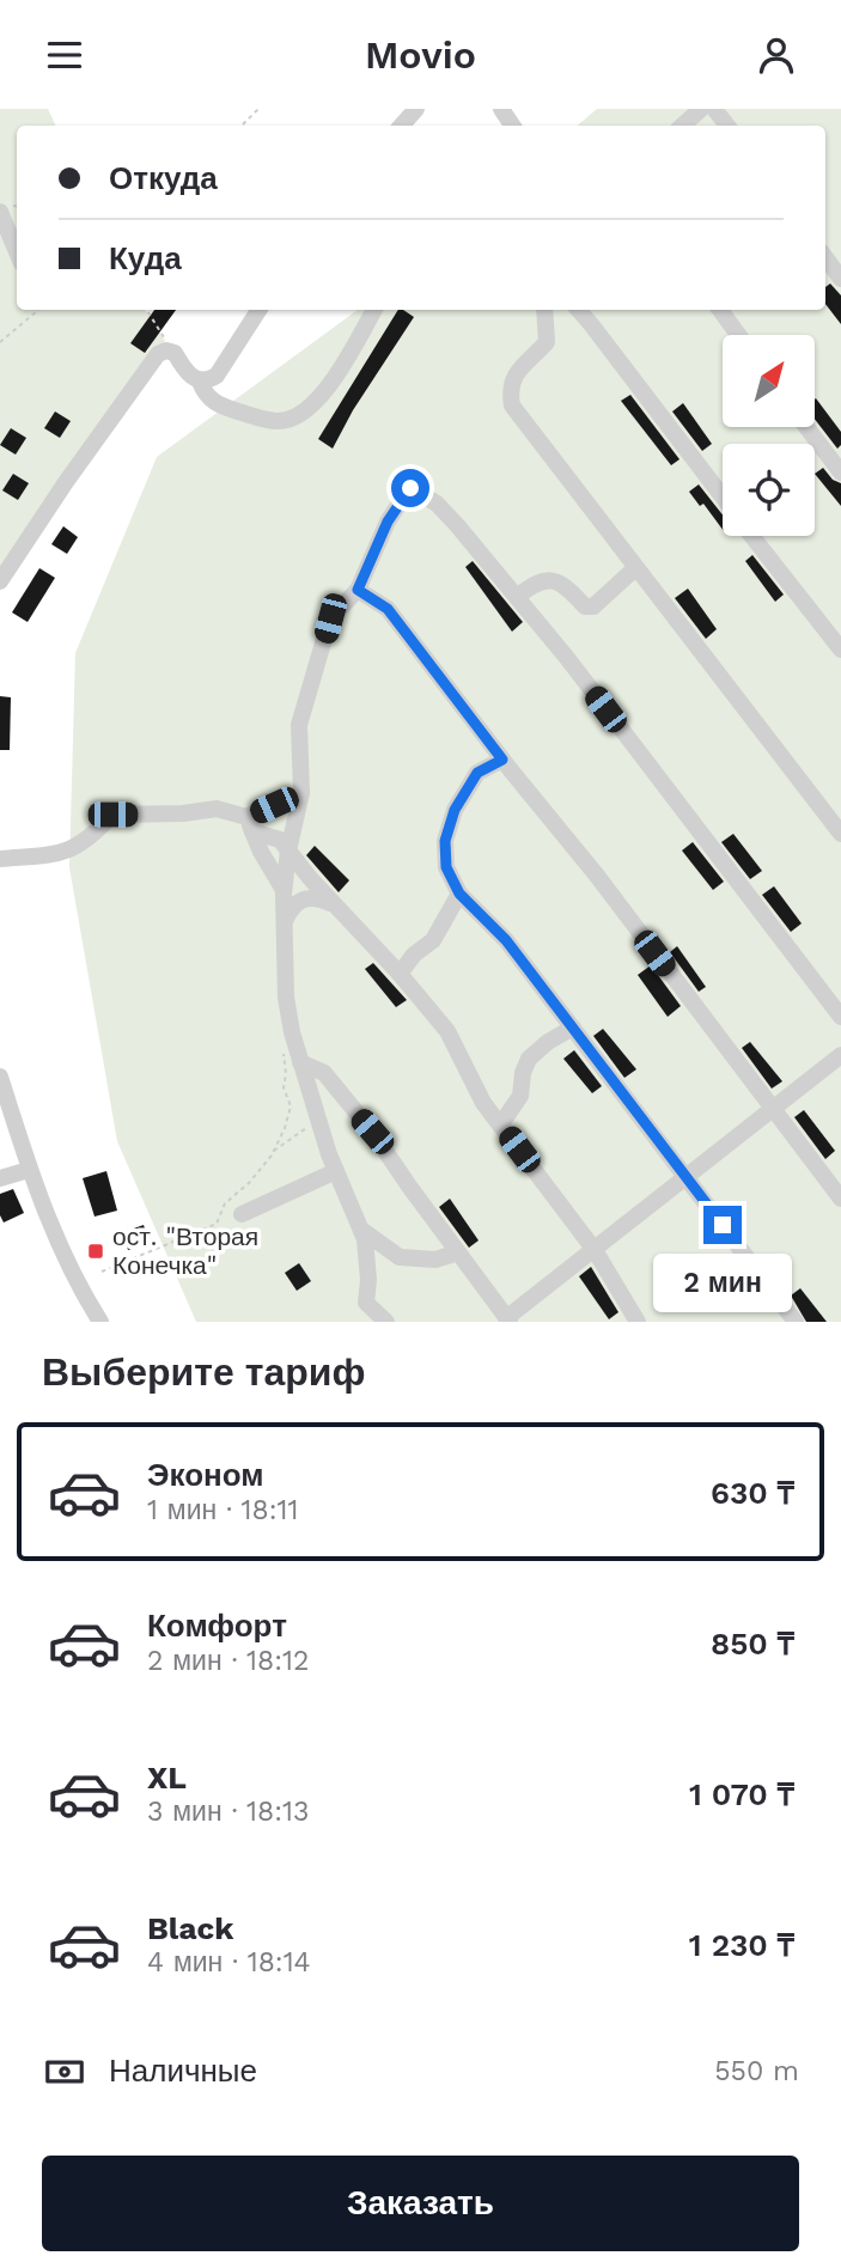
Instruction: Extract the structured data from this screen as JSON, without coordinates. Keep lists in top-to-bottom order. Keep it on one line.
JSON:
{"places":{"transit":["ост. \"Вторая Конечка\""]},"north":"top right","page":{"header":"Movio","banner":["Откуда","Куда"],"bubble":"2 мин","heading":"Выберите тариф","list":[{"name":"Эконом","note":"1 мин · 18:11","value":"630 ₸"},{"name":"Комфорт","note":"2 мин · 18:12","value":"850 ₸"},{"name":"XL","note":"3 мин · 18:13","value":"1 070 ₸"},{"name":"Black","note":"4 мин · 18:14","value":"1 230 ₸"}],"pay":["Наличные","550 m"],"buttons":"Заказать"}}
